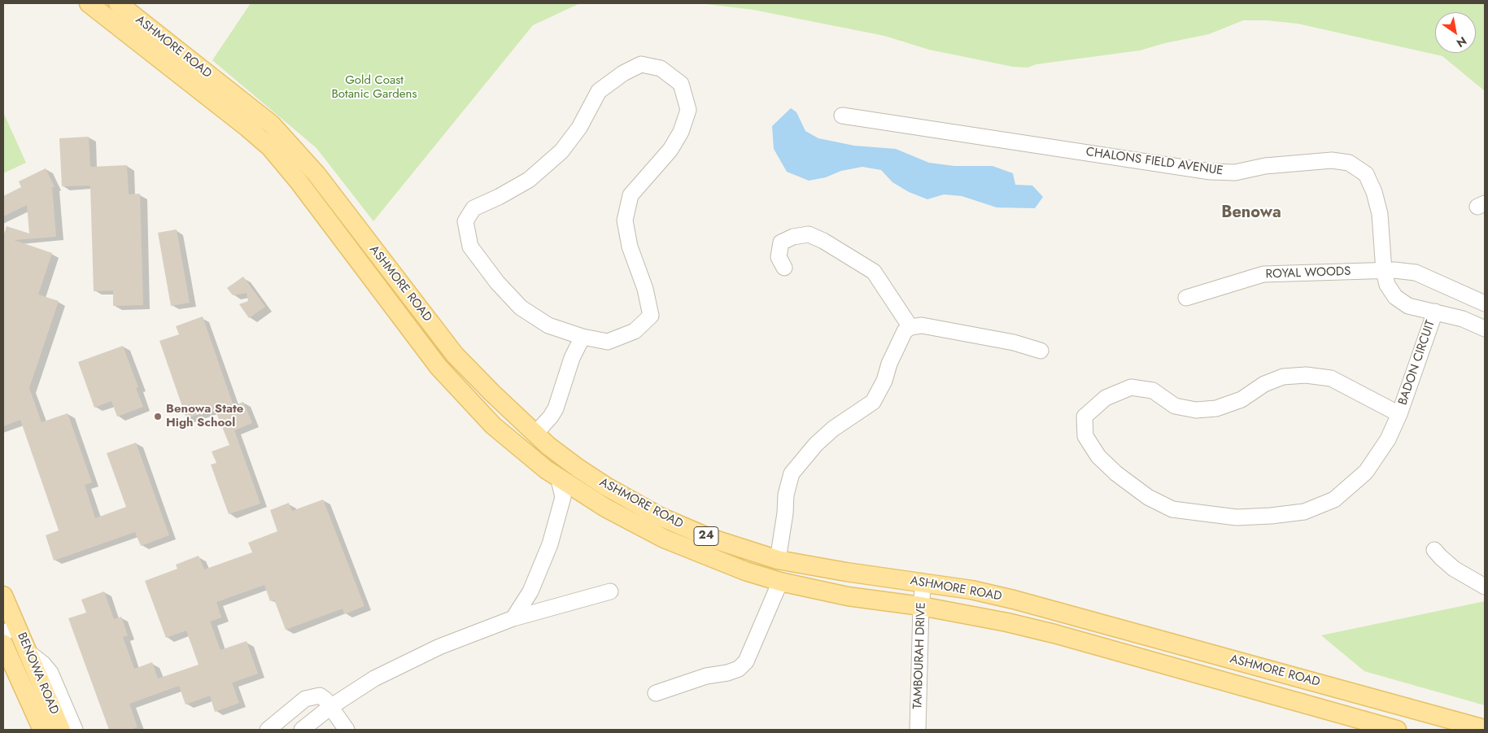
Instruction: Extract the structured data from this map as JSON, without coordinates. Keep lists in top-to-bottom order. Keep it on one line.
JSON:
{"streets":{"main road":["ASHMORE ROAD","24","BENOWA ROAD"],"street":["CHALONS FIELD AVENUE","ROYAL WOODS","BADON CIRCUIT","TAMBOURAH DRIVE"]},"crossings":[["ASHMORE ROAD","TAMBOURAH DRIVE"],["CHALONS FIELD AVENUE","ROYAL WOODS"],["CHALONS FIELD AVENUE","BADON CIRCUIT"]],"districts":["Benowa"],"parks":["Gold Coast Botanic Gardens"],"places":["Benowa State High School"],"north":"bottom right"}
